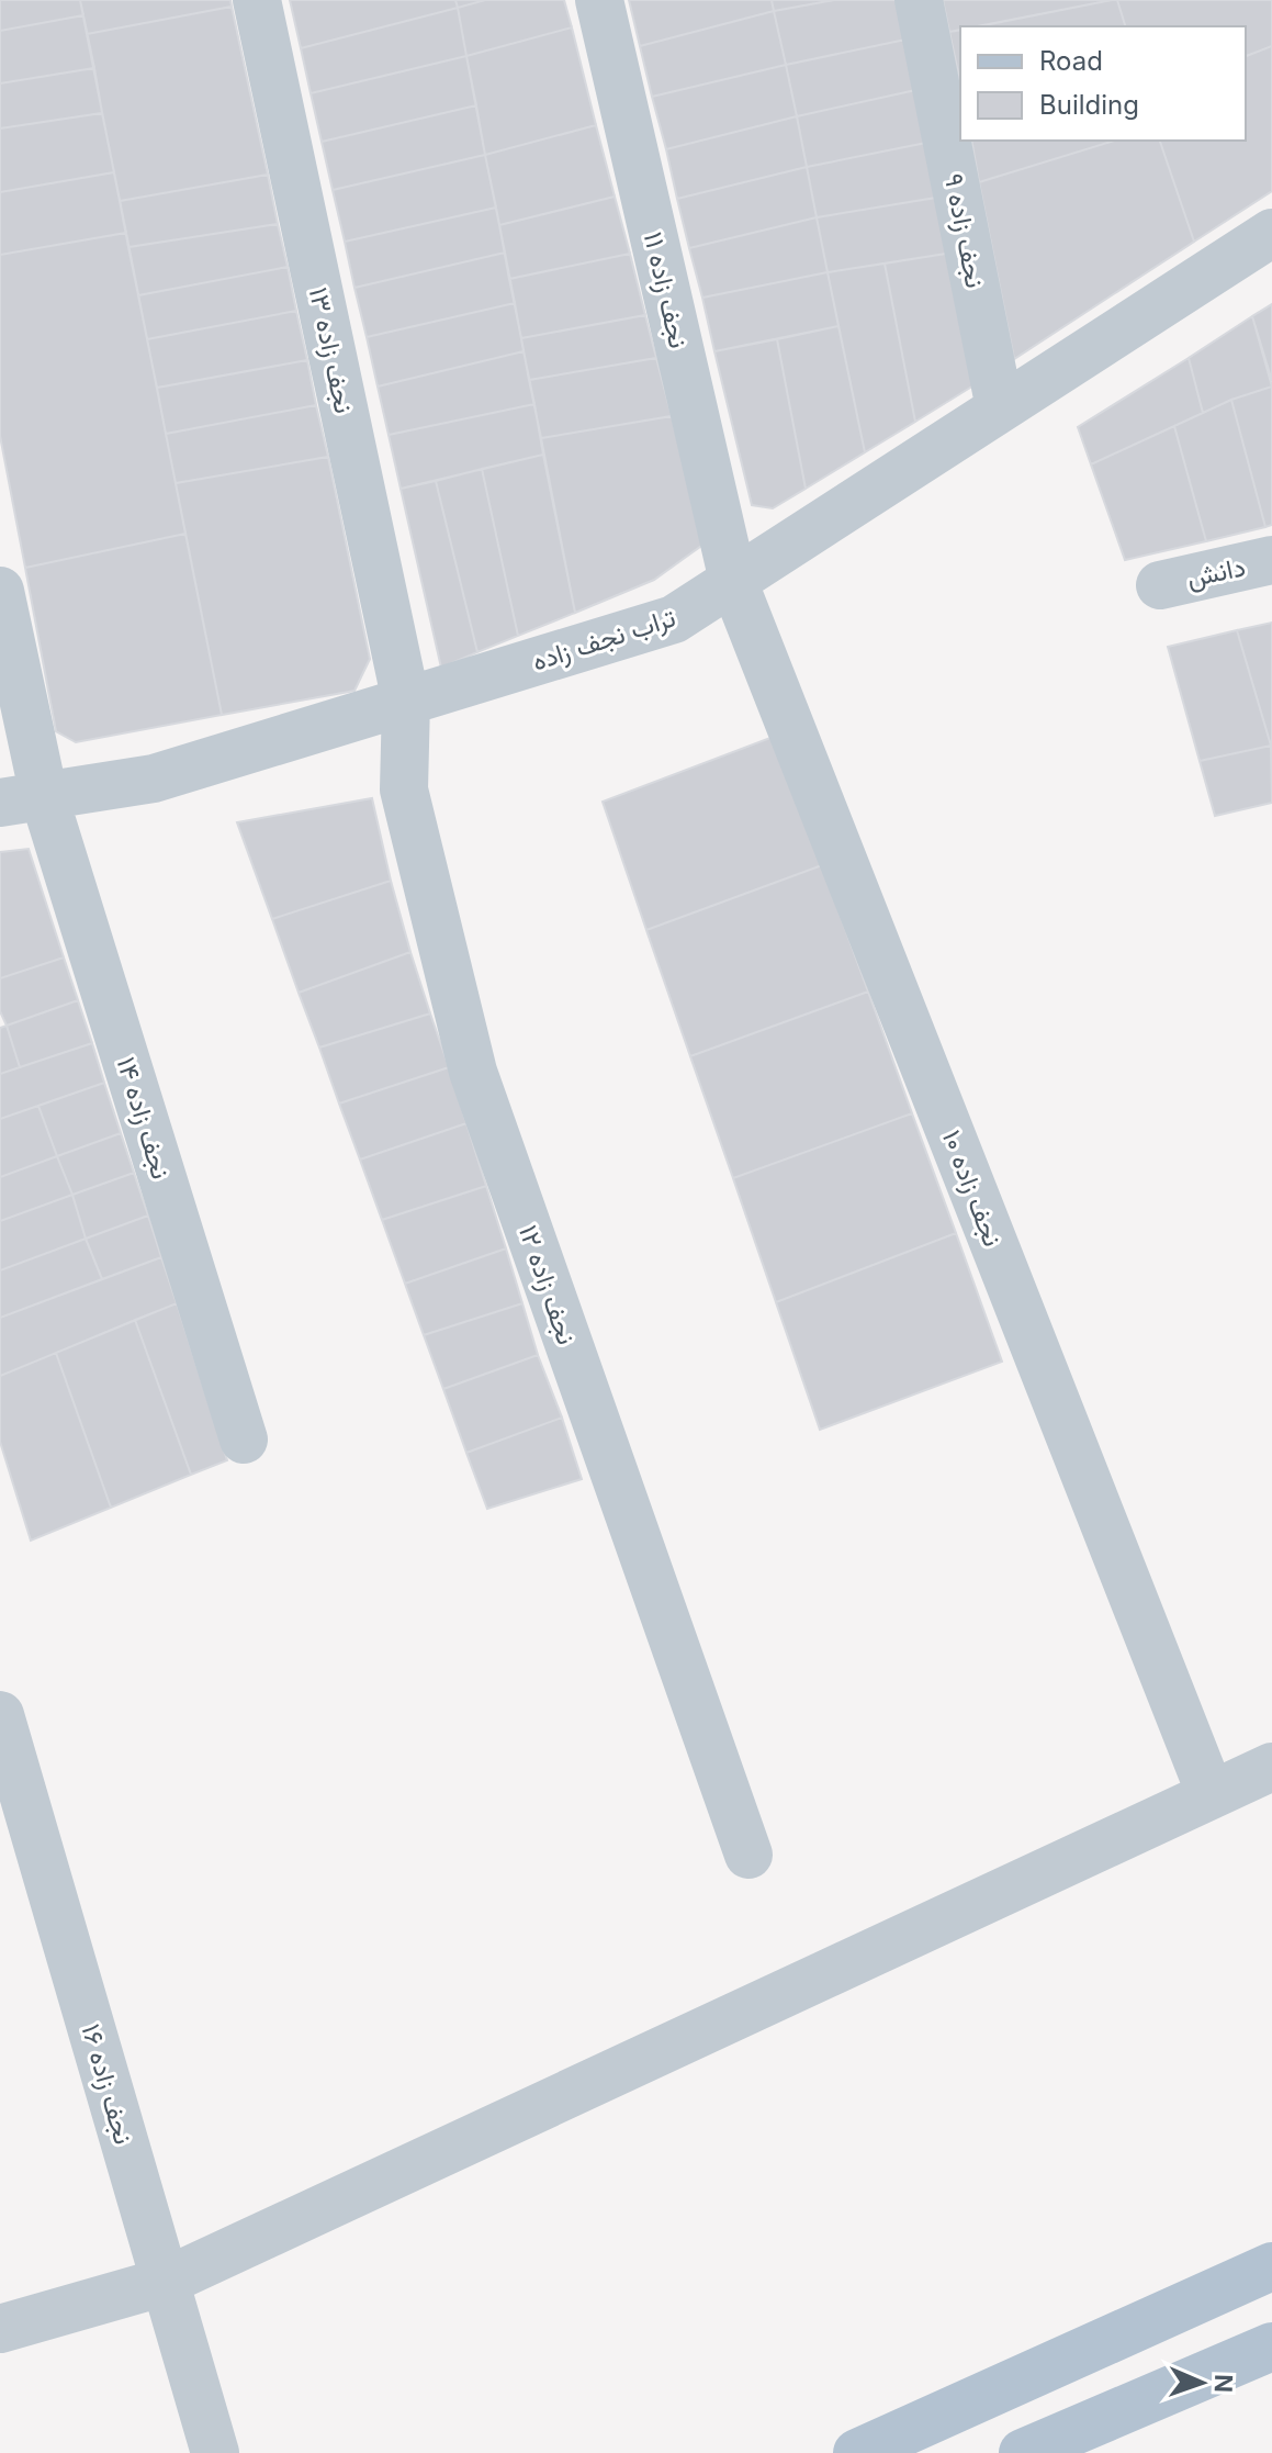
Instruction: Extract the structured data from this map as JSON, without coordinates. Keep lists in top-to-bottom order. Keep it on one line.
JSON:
{"streets":{"street":["نجف زاده ۹","نجف زاده ۱۱","نجف زاده ۱۳","دانش","تراب نجف زاده","نجف زاده ۱۴","نجف زاده ۱۰","نجف زاده ۱۲","نجف زاده ۱۶"]},"crossings":[["نجف زاده ۹","تراب نجف زاده"],["نجف زاده ۱۱","تراب نجف زاده"],["نجف زاده ۱۱","نجف زاده ۱۰"],["نجف زاده ۱۳","تراب نجف زاده"],["نجف زاده ۱۳","نجف زاده ۱۲"],["تراب نجف زاده","نجف زاده ۱۴"],["تراب نجف زاده","نجف زاده ۱۰"],["تراب نجف زاده","نجف زاده ۱۲"]],"legend":["Road","Building"],"north":"right"}
